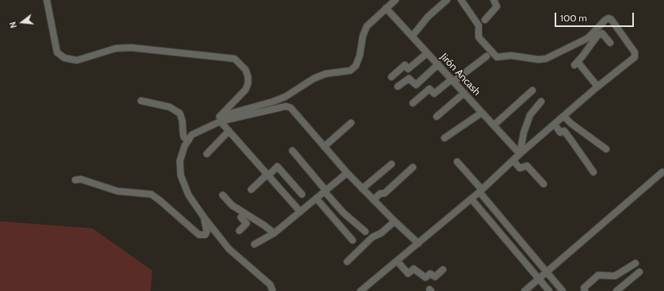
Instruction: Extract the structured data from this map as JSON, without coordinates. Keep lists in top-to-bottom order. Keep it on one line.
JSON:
{"streets":{"street":["Jirón Ancash"]},"scale_bar":"100 m","north":"left"}
